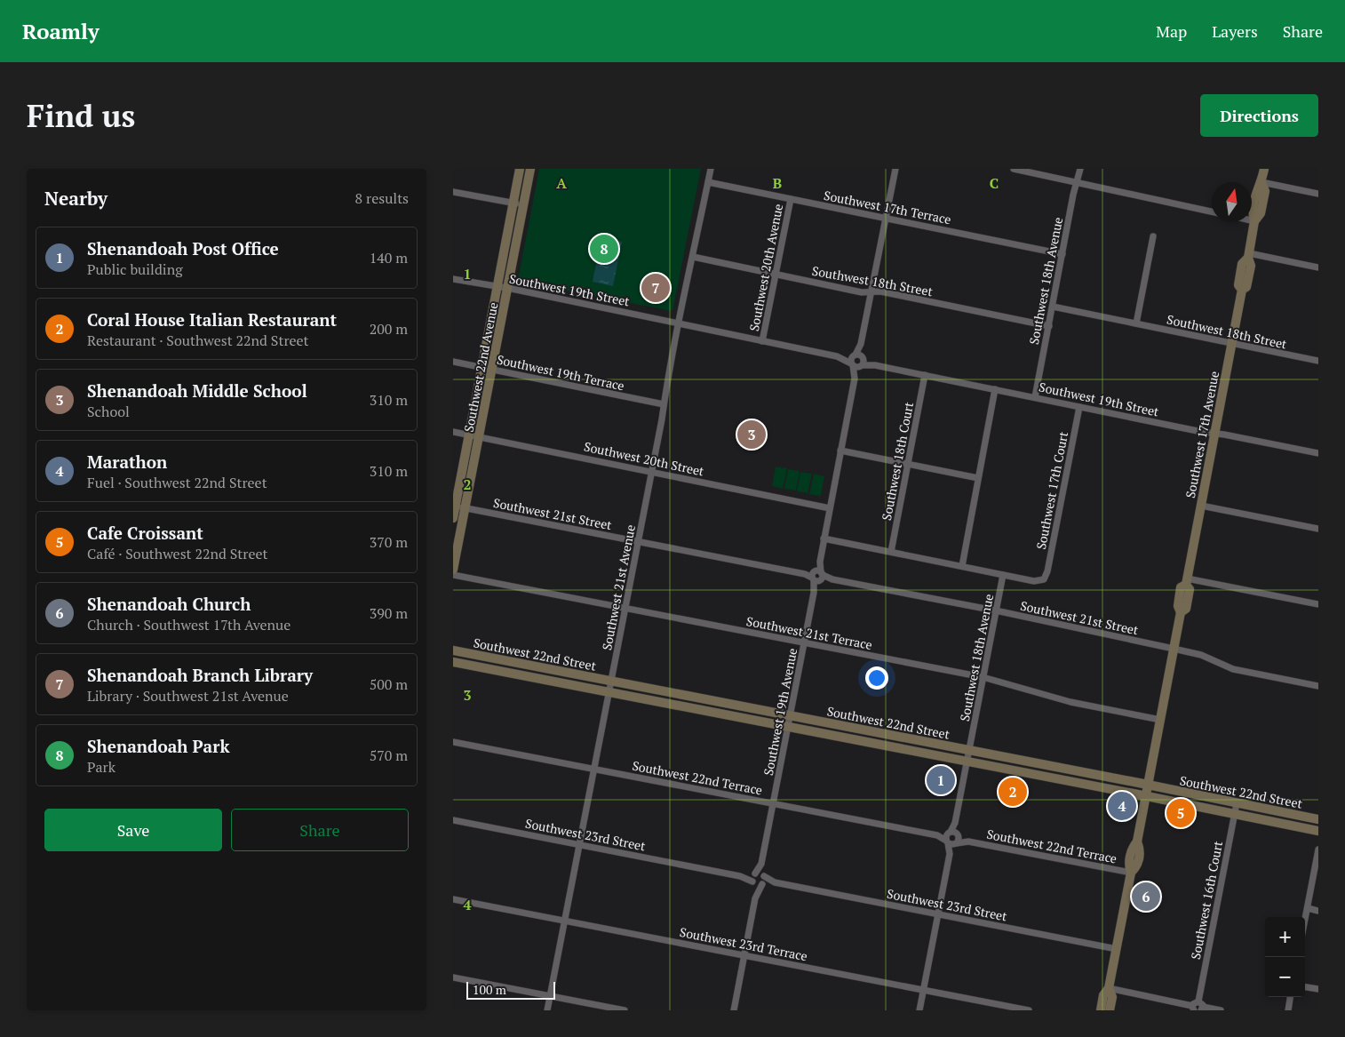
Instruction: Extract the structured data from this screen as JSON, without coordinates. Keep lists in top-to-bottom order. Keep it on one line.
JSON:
{"streets":{"main road":["Southwest 22nd Avenue","Southwest 17th Avenue","Southwest 22nd Street"],"street":["Southwest 17th Terrace","Southwest 20th Avenue","Southwest 18th Street","Southwest 18th Avenue","Southwest 19th Street","Southwest 19th Terrace","Southwest 20th Street","Southwest 18th Court","Southwest 17th Court","Southwest 21st Street","Southwest 21st Avenue","Southwest 21st Terrace","Southwest 19th Avenue","Southwest 22nd Terrace","Southwest 23rd Street","Southwest 16th Court","Southwest 23rd Terrace"]},"crossings":[["Southwest 17th Terrace","Southwest 20th Avenue"],["Southwest 17th Terrace","Southwest 18th Avenue"],["Southwest 17th Terrace","Southwest 21st Avenue"],["Southwest 20th Avenue","Southwest 18th Street"],["Southwest 20th Avenue","Southwest 19th Street"],["Southwest 18th Street","Southwest 18th Avenue"],["Southwest 18th Street","Southwest 17th Avenue"],["Southwest 18th Street","Southwest 21st Avenue"],["Southwest 18th Avenue","Southwest 19th Street"],["Southwest 18th Avenue","Southwest 17th Court"],["Southwest 18th Avenue","Southwest 21st Street"],["Southwest 18th Avenue","Southwest 21st Terrace"],["Southwest 18th Avenue","Southwest 22nd Street"],["Southwest 18th Avenue","Southwest 22nd Terrace"],["Southwest 18th Avenue","Southwest 23rd Street"],["Southwest 18th Avenue","Southwest 23rd Terrace"],["Southwest 19th Street","Southwest 22nd Avenue"],["Southwest 19th Street","Southwest 17th Avenue"],["Southwest 19th Street","Southwest 18th Court"],["Southwest 19th Street","Southwest 17th Court"],["Southwest 19th Street","Southwest 21st Avenue"],["Southwest 19th Street","Southwest 19th Avenue"],["Southwest 22nd Avenue","Southwest 19th Terrace"],["Southwest 22nd Avenue","Southwest 20th Street"],["Southwest 22nd Avenue","Southwest 21st Street"],["Southwest 19th Terrace","Southwest 21st Avenue"],["Southwest 17th Avenue","Southwest 21st Street"],["Southwest 17th Avenue","Southwest 21st Terrace"],["Southwest 17th Avenue","Southwest 22nd Street"],["Southwest 17th Avenue","Southwest 22nd Terrace"],["Southwest 17th Avenue","Southwest 23rd Street"],["Southwest 20th Street","Southwest 21st Avenue"],["Southwest 20th Street","Southwest 19th Avenue"],["Southwest 21st Street","Southwest 21st Avenue"],["Southwest 21st Street","Southwest 19th Avenue"],["Southwest 21st Avenue","Southwest 21st Terrace"],["Southwest 21st Avenue","Southwest 22nd Street"],["Southwest 21st Avenue","Southwest 22nd Terrace"],["Southwest 21st Avenue","Southwest 23rd Street"],["Southwest 21st Avenue","Southwest 23rd Terrace"],["Southwest 21st Terrace","Southwest 19th Avenue"],["Southwest 22nd Street","Southwest 19th Avenue"],["Southwest 22nd Street","Southwest 16th Court"],["Southwest 19th Avenue","Southwest 22nd Terrace"],["Southwest 19th Avenue","Southwest 23rd Street"]],"scale_bar":"100 m","north":"top","page":{"header":"Roamly","nav":["Map","Layers","Share"],"buttons":["Directions",["Save","Share"]],"title":"Find us","heading":["Nearby","8 results"],"list":[{"mark":"1","name":"Shenandoah Post Office","note":"Public building","value":"140 m"},{"mark":"2","name":"Coral House Italian Restaurant","note":"Restaurant · Southwest 22nd Street","value":"200 m"},{"mark":"3","name":"Shenandoah Middle School","note":"School","value":"310 m"},{"mark":"4","name":"Marathon","note":"Fuel · Southwest 22nd Street","value":"310 m"},{"mark":"5","name":"Cafe Croissant","note":"Café · Southwest 22nd Street","value":"370 m"},{"mark":"6","name":"Shenandoah Church","note":"Church · Southwest 17th Avenue","value":"390 m"},{"mark":"7","name":"Shenandoah Branch Library","note":"Library · Southwest 21st Avenue","value":"500 m"},{"mark":"8","name":"Shenandoah Park","note":"Park","value":"570 m"}],"pins":["8","7","3","1","2","4","5","6"],"map_buttons":["+","−"],"scale":"100 m"},"grid":{"columns":["A","B","C"],"rows":["1","2","3","4"]}}
